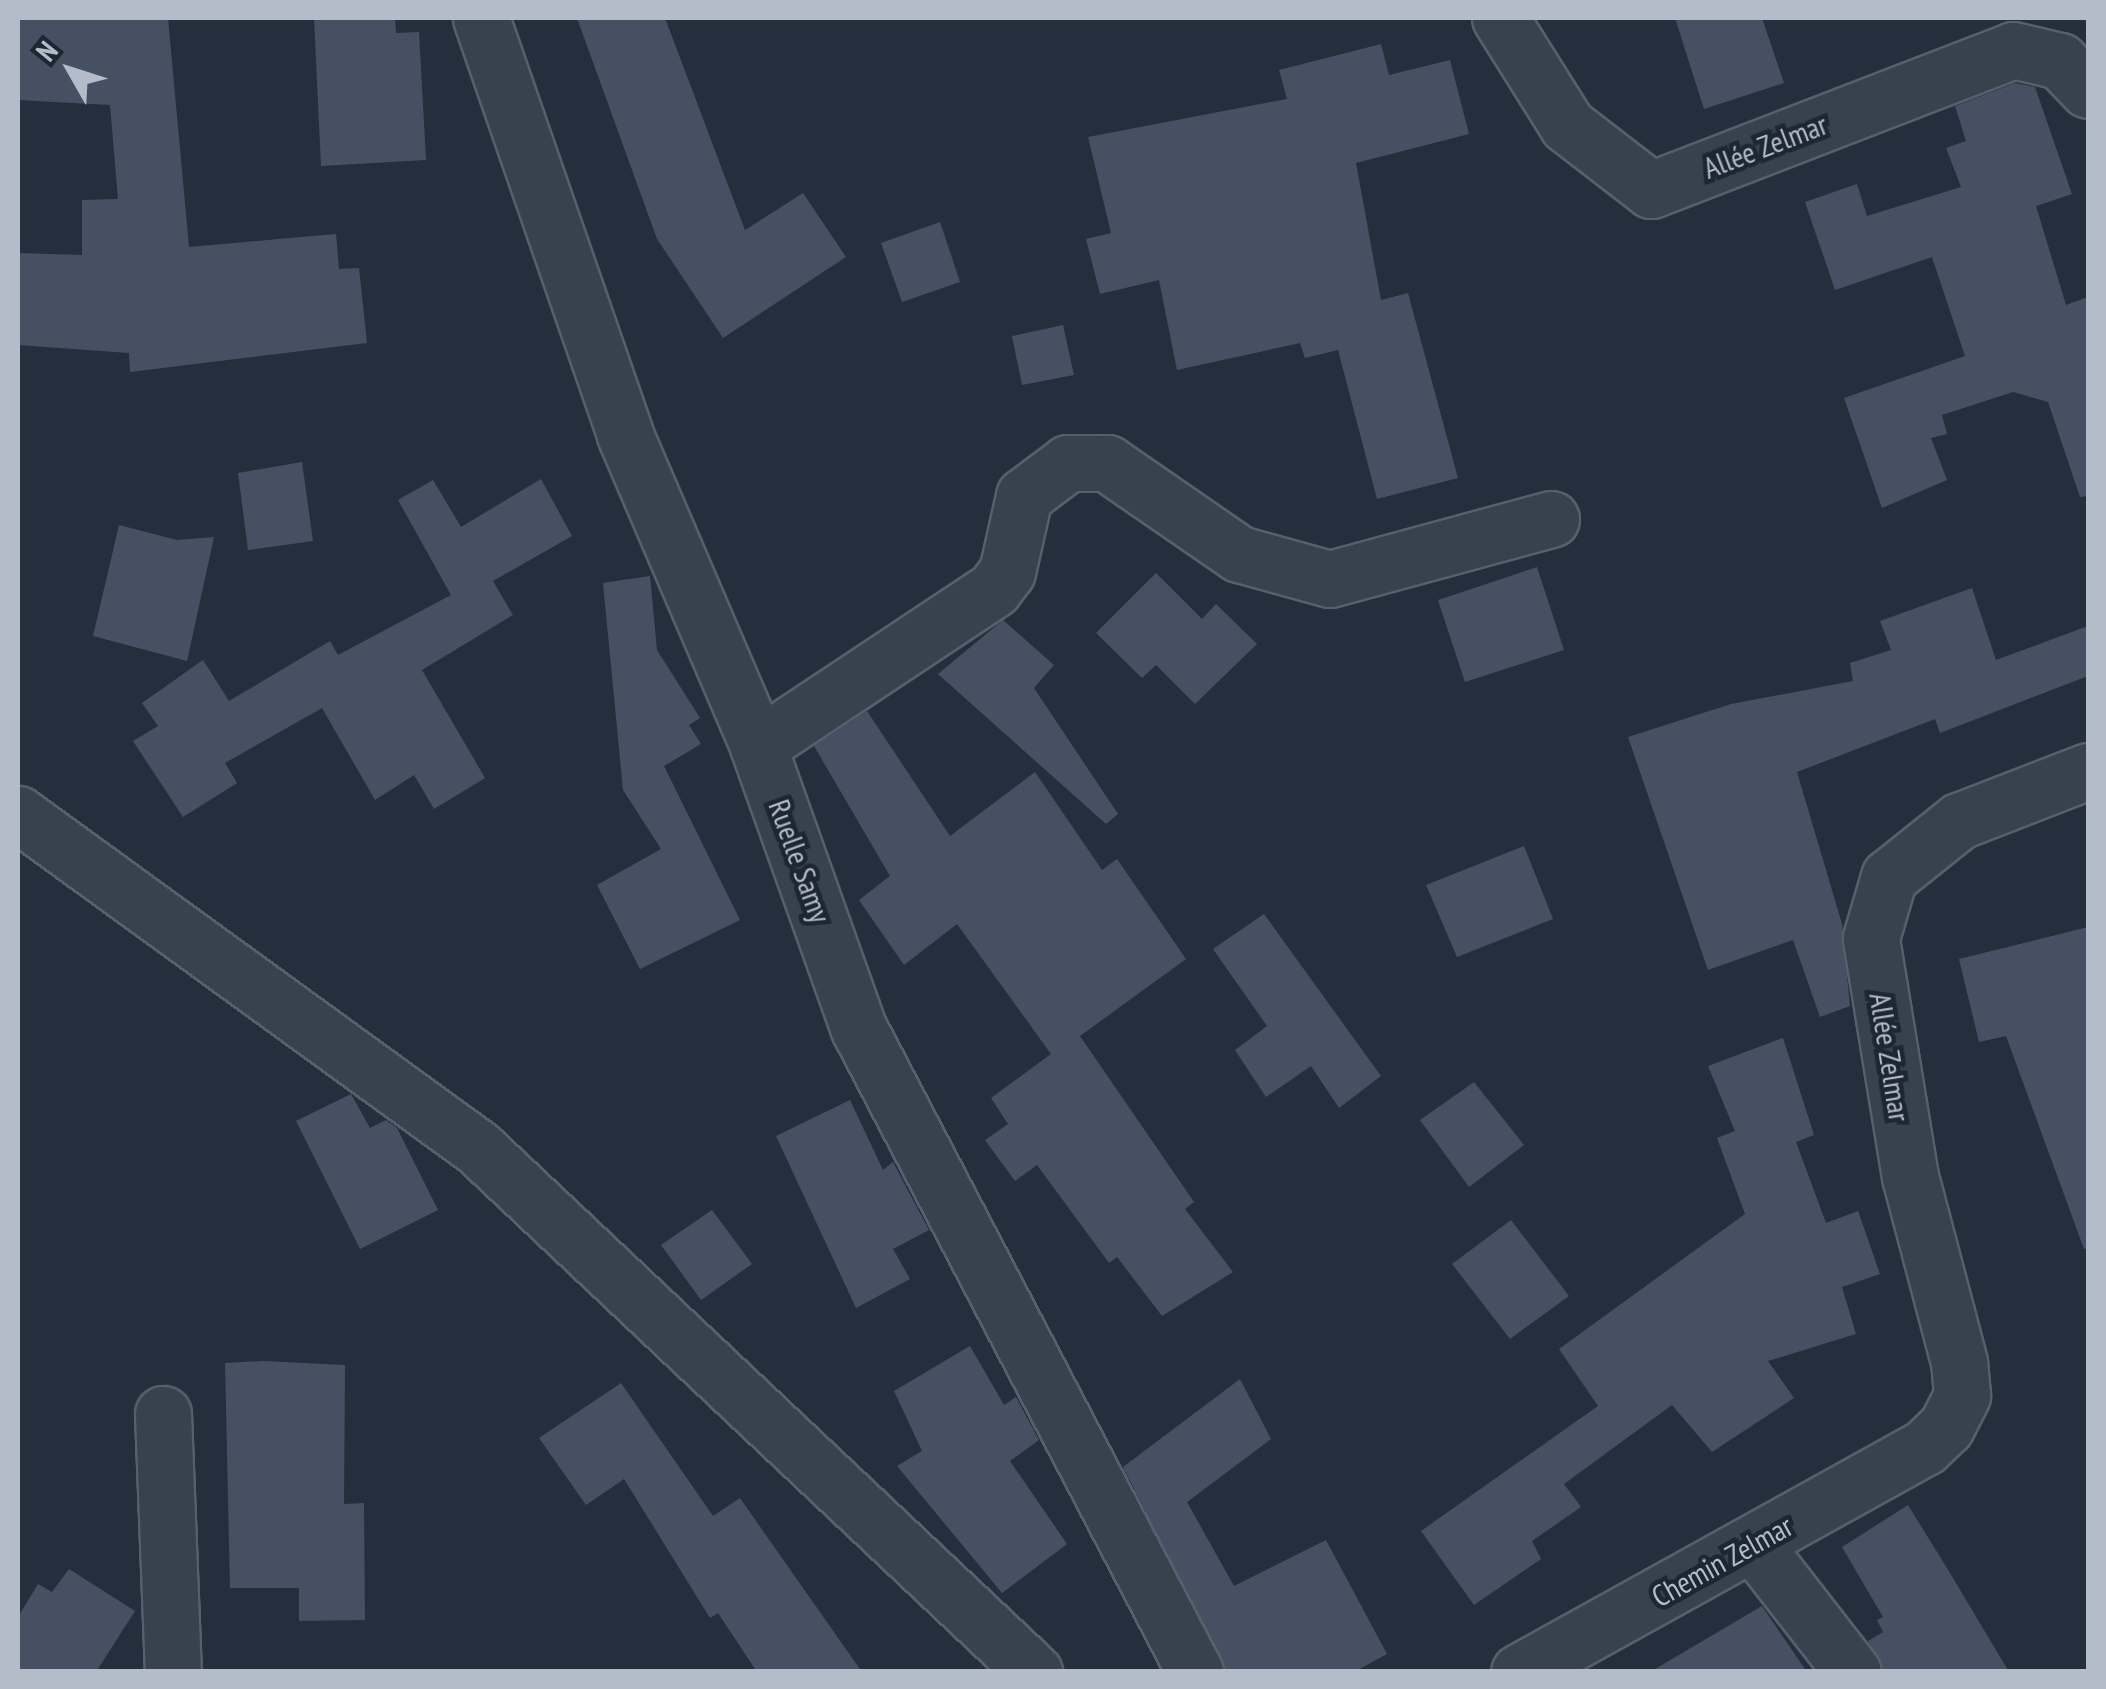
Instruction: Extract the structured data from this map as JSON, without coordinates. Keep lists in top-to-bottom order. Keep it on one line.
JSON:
{"streets":{"street":["Allée Zelmar","Ruelle Samy","Chemin Zelmar"]},"crossings":[["Allée Zelmar","Chemin Zelmar"]],"north":"top left"}
